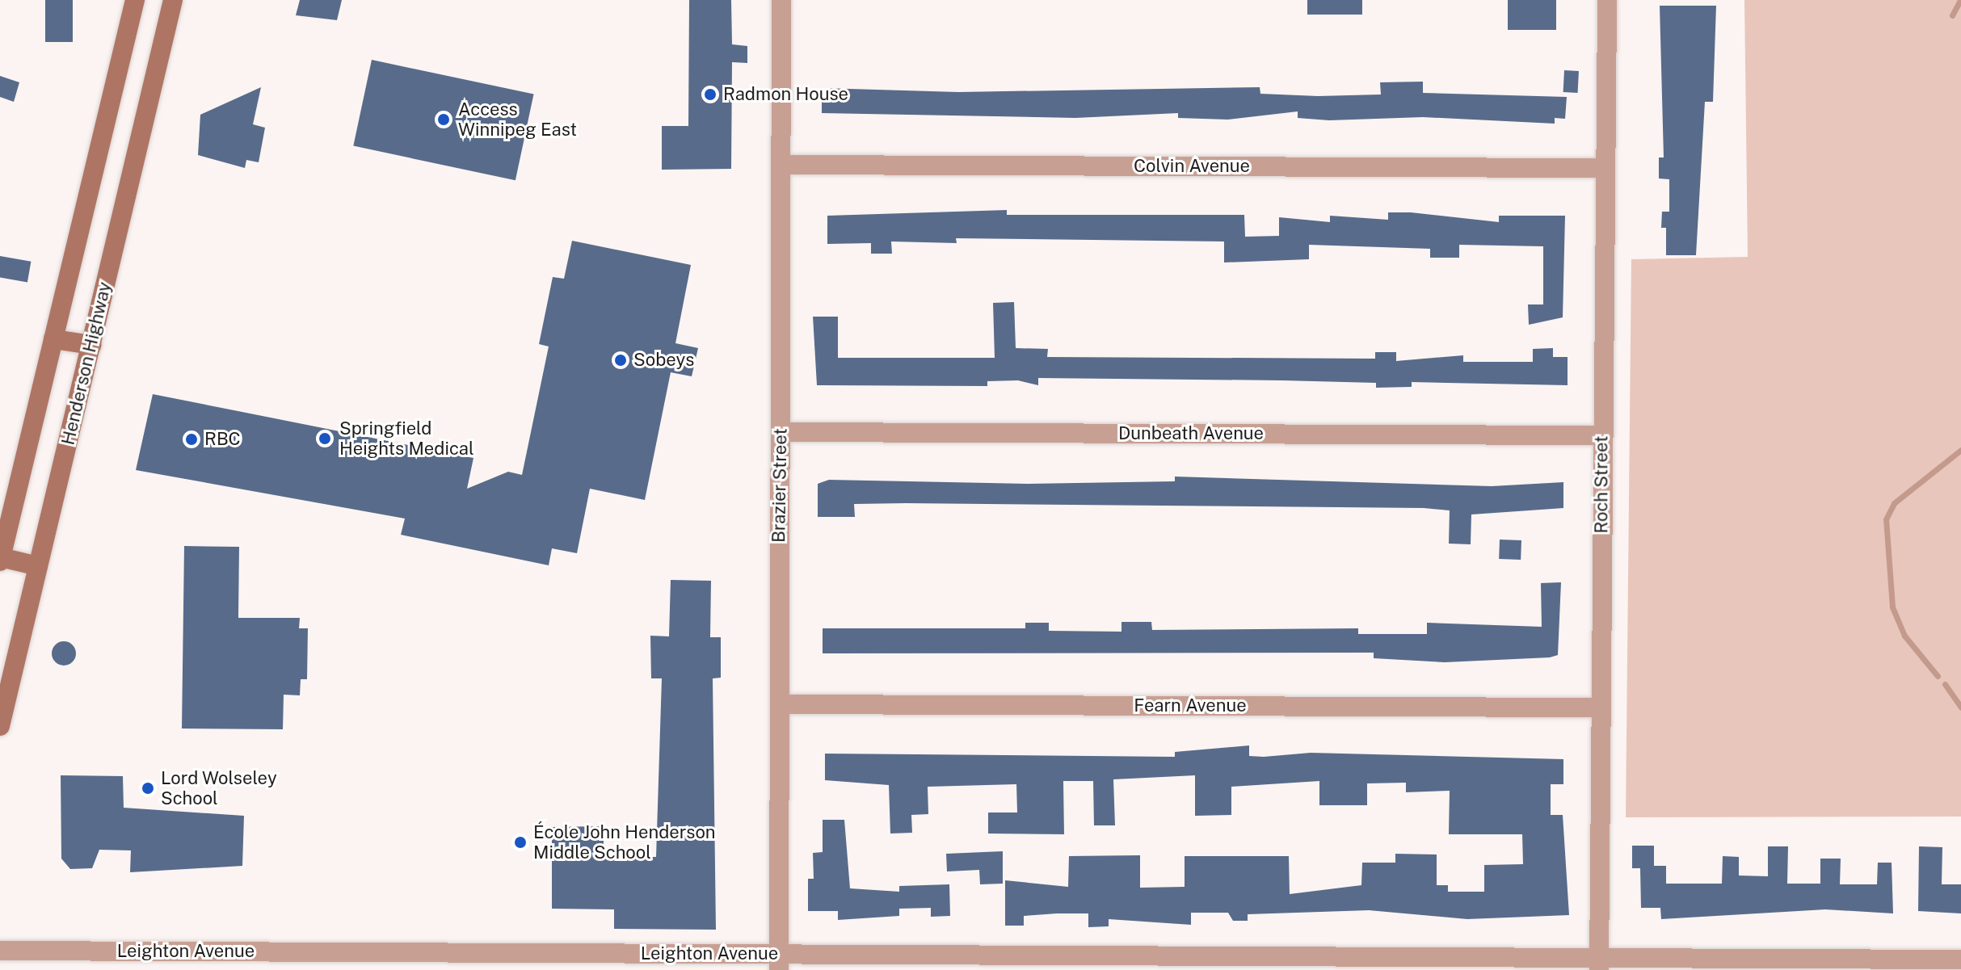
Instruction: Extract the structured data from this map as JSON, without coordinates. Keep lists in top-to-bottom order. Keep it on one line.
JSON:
{"streets":{"main road":["Henderson Highway"],"street":["Colvin Avenue","Dunbeath Avenue","Roch Street","Brazier Street","Fearn Avenue","Leighton Avenue"]},"crossings":[["Colvin Avenue","Roch Street"],["Colvin Avenue","Brazier Street"],["Dunbeath Avenue","Roch Street"],["Dunbeath Avenue","Brazier Street"],["Roch Street","Fearn Avenue"],["Roch Street","Leighton Avenue"],["Brazier Street","Fearn Avenue"],["Brazier Street","Leighton Avenue"]],"places":["Radmon House","Access Winnipeg East","Sobeys","Springfield Heights Medical","RBC","Lord Wolseley School","École John Henderson Middle School"]}
